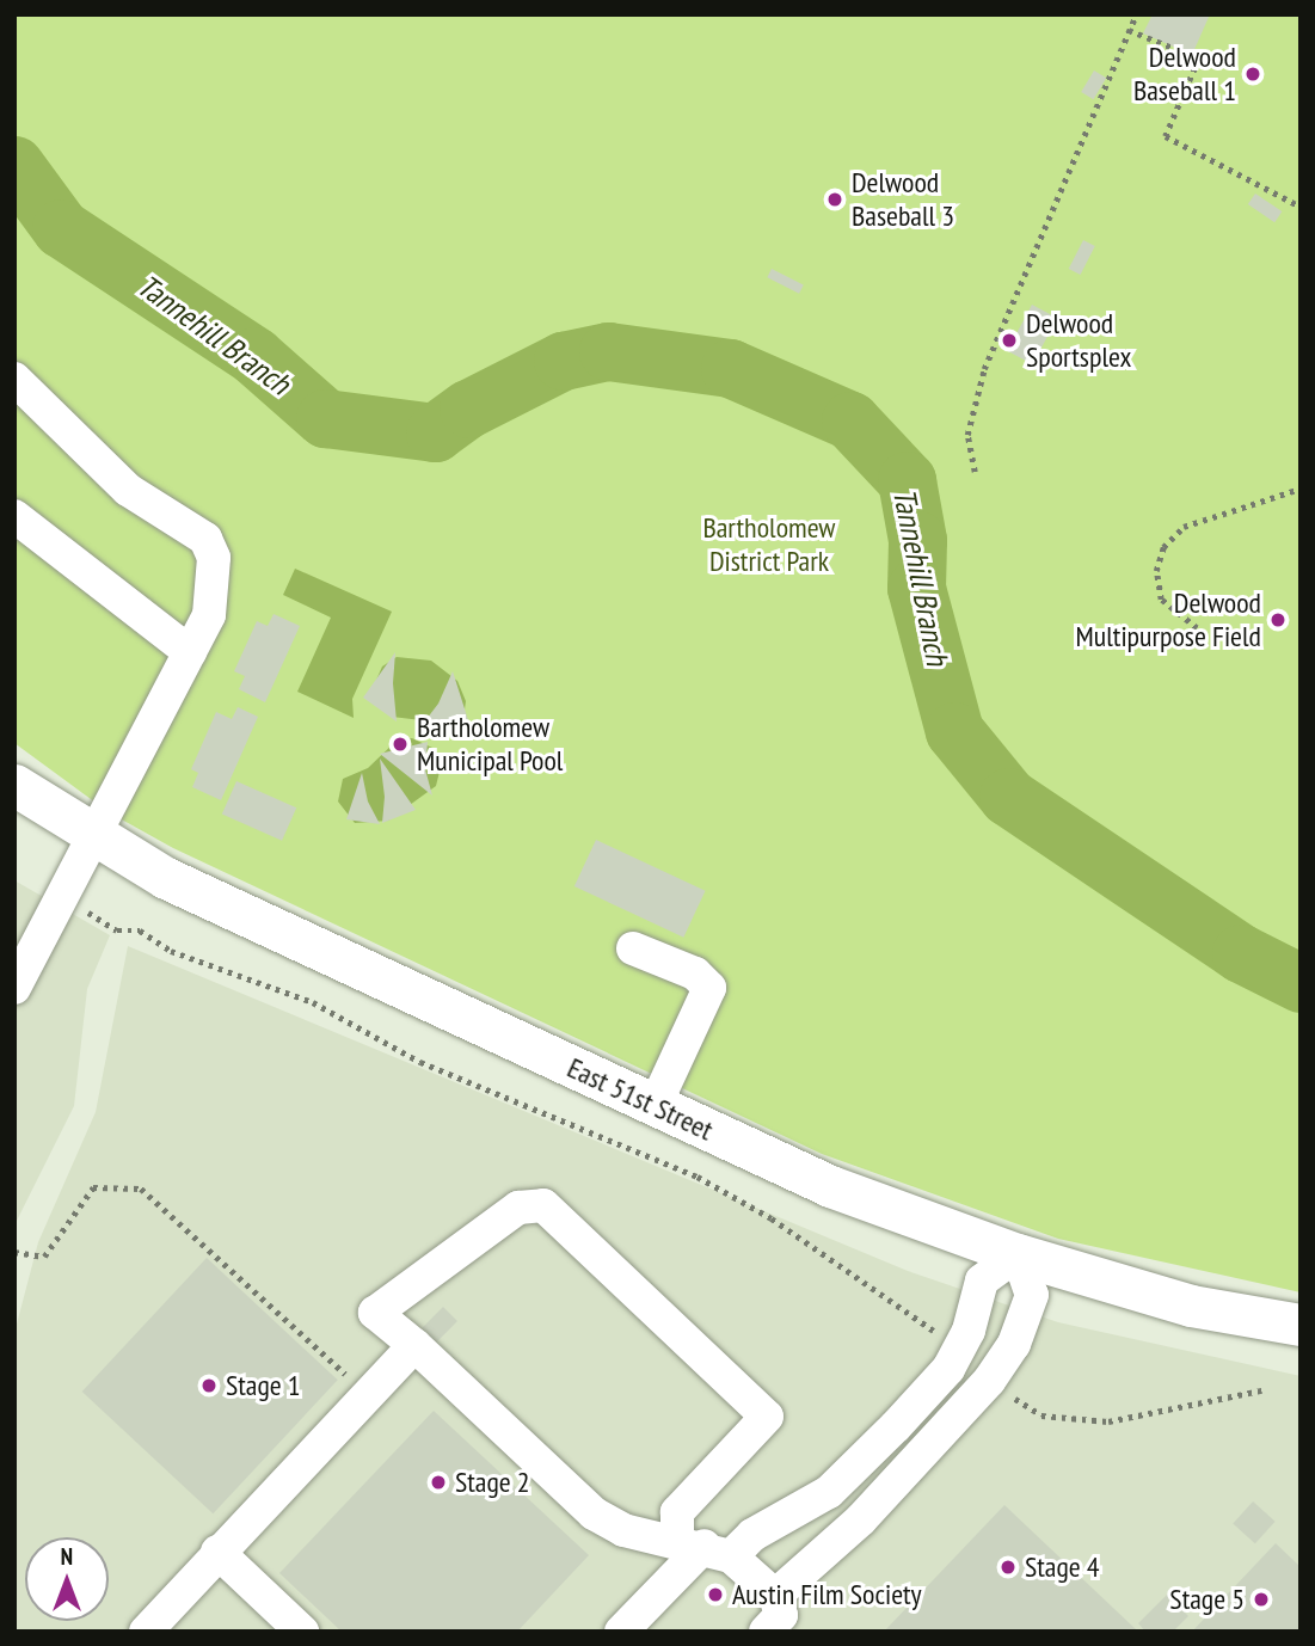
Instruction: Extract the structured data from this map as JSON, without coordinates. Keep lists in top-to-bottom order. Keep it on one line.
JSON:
{"streets":{"main road":["East 51st Street"]},"water":["Tannehill Branch"],"parks":["Bartholomew District Park"],"places":["Delwood Baseball 1","Delwood Baseball 3","Delwood Sportsplex","Delwood Multipurpose Field","Bartholomew Municipal Pool","Stage 1","Stage 2","Stage 4","Austin Film Society","Stage 5"],"north":"top"}
